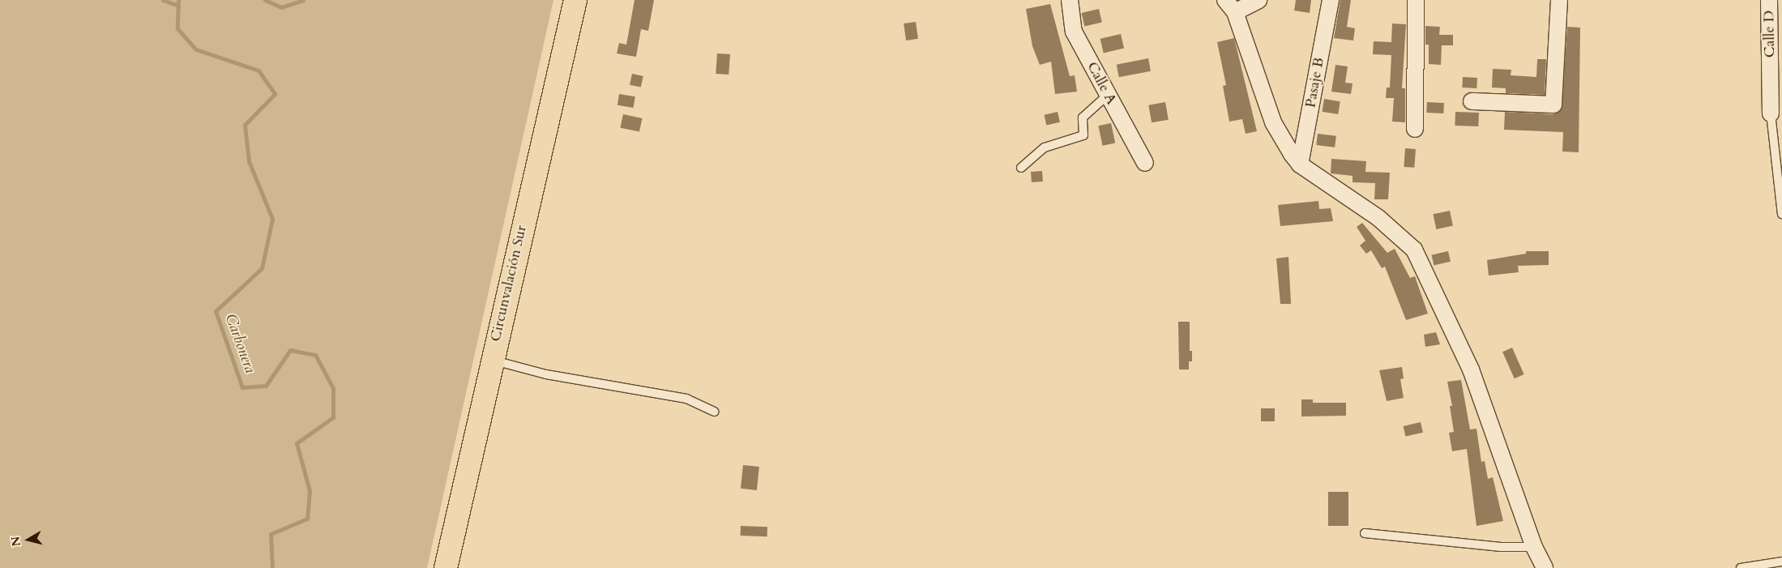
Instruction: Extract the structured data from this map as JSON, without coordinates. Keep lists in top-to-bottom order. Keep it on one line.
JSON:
{"streets":{"main road":["Circunvalación Sur"],"street":["Calle D","Pasaje B","Calle A"]},"water":["Carbonera"],"north":"left"}
